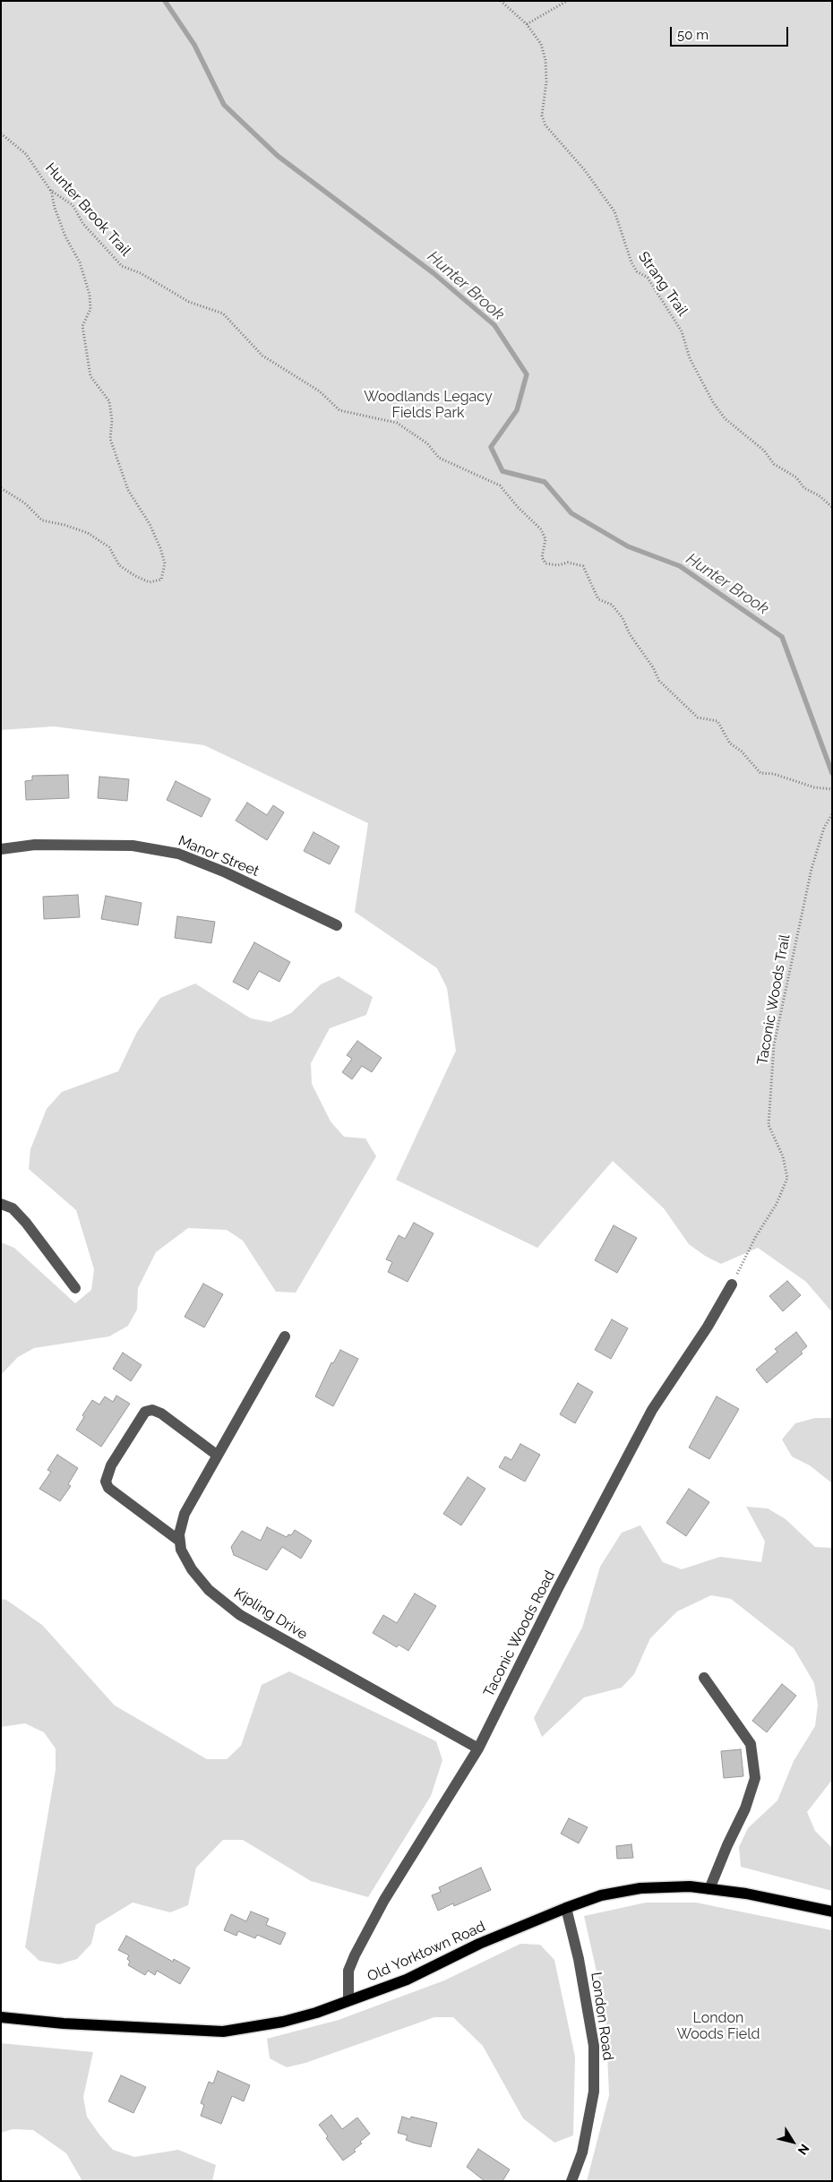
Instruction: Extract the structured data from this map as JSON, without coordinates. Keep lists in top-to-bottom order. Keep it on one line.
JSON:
{"streets":{"main road":["Old Yorktown Road"],"street":["Manor Street","Kipling Drive","Taconic Woods Road","London Road"],"path":["Hunter Brook Trail","Strang Trail","Taconic Woods Trail"]},"crossings":[["Taconic Woods Trail","Taconic Woods Road"],["Kipling Drive","Taconic Woods Road"],["Taconic Woods Road","Old Yorktown Road"],["Old Yorktown Road","London Road"]],"water":["Hunter Brook"],"parks":["Woodlands Legacy Fields Park","London Woods Field"],"scale_bar":"50 m","north":"bottom right"}
